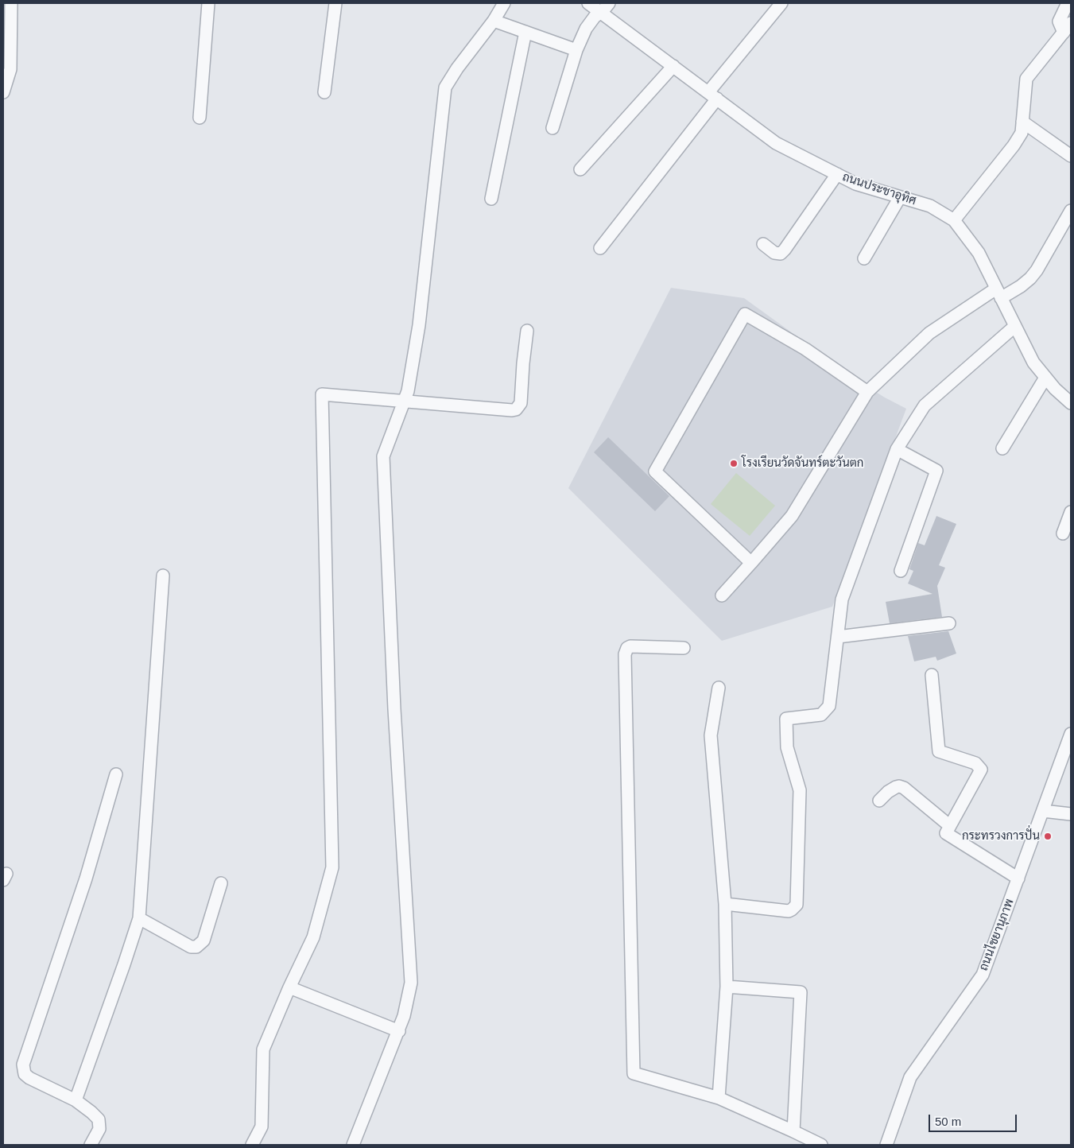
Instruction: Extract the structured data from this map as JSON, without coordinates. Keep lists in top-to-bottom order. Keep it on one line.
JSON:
{"streets":{"street":["ถนนประชาอุทิศ","ถนนไชยานุภาพ"]},"places":["โรงเรียนวัดจันทร์ตะวันตก","กระทรวงการปั่น"],"scale_bar":"50 m"}
